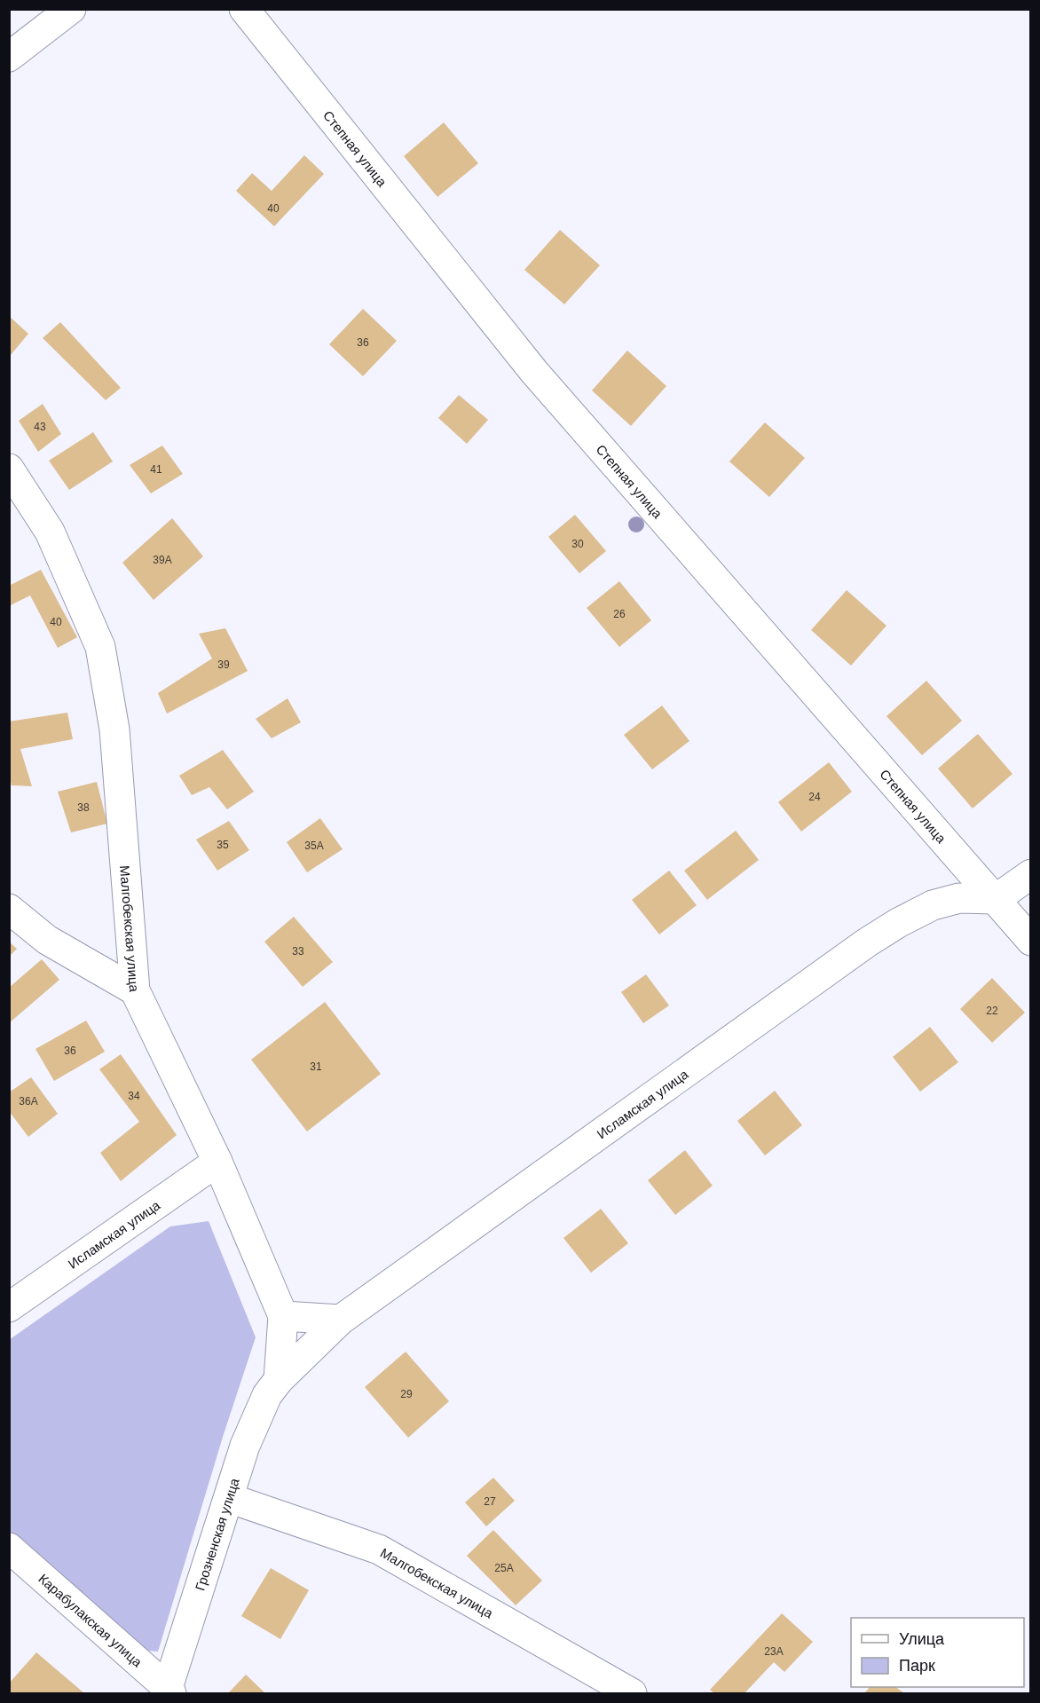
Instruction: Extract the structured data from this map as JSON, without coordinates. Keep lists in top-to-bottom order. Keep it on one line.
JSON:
{"streets":{"street":["Степная улица","Малгобекская улица","Исламская улица","Грозненская улица","Карабулакская улица"]},"crossings":[["Степная улица","Исламская улица"],["Малгобекская улица","Исламская улица"],["Малгобекская улица","Грозненская улица"],["Исламская улица","Грозненская улица"],["Грозненская улица","Карабулакская улица"]],"house_numbers":["40","36","43","41","30","39А","26","40","39","24","38","35","35А","33","22","36","31","34","36А","29","27","25А","23А"],"legend":["Улица","Парк"]}
